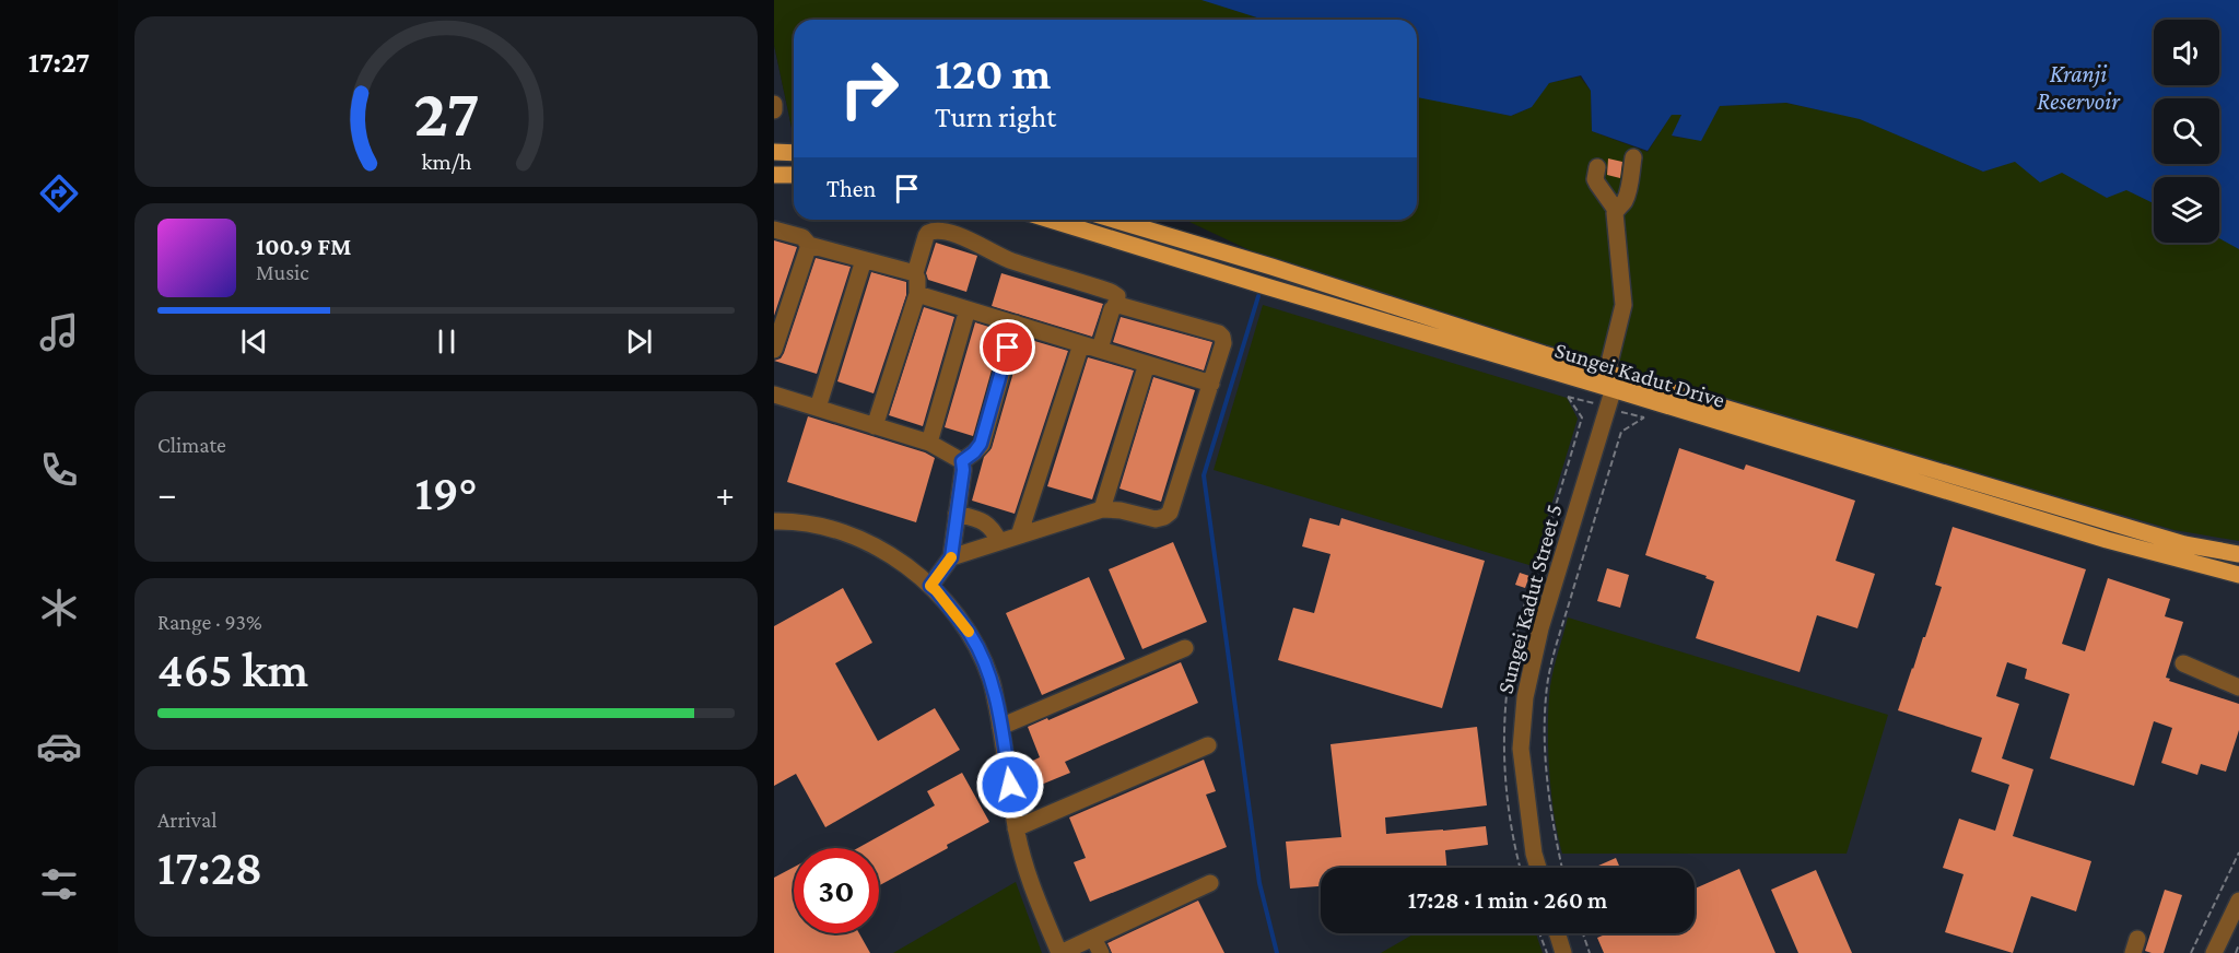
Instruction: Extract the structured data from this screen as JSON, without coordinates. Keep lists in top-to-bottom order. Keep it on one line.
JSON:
{"streets":{"main road":["Sungei Kadut Drive"],"street":["Sungei Kadut Street 5"]},"crossings":[["Sungei Kadut Drive","Sungei Kadut Street 5"]],"water":["Kranji Reservoir"],"page":{"tabs":"17:27","turn":["120 m","Turn right"],"then":"Then","song":["100.9 FM","Music"],"tile":["Climate",["Range · 93%","465 km"],["Arrival","17:28"]],"heat":["−","19°","+"],"limit":"30","trip":"17:28 · 1 min · 260 m","gauge":["27","km/h"]}}
